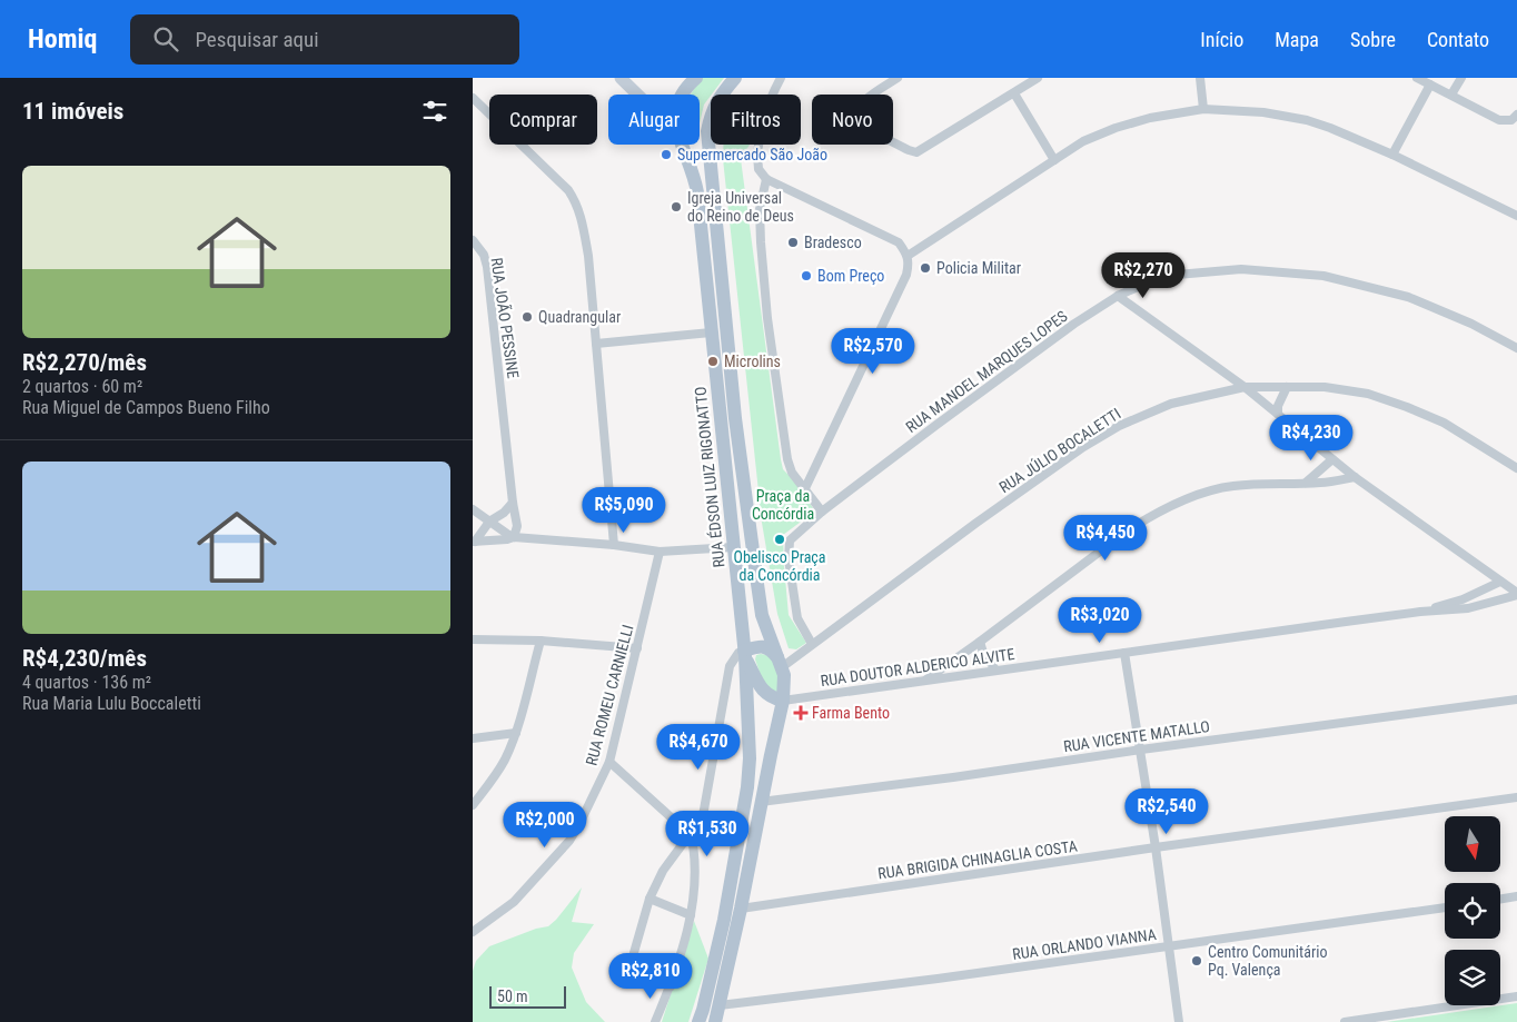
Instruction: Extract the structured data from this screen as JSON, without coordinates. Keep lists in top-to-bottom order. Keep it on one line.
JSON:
{"streets":{"main road":["RUA ÉDSON LUIZ RIGONATTO"],"street":["RUA JOÃO PESSINE","RUA MANOEL MARQUES LOPES","RUA JÚLIO BOCALETTI","RUA DOUTOR ALDERICO ALVITE","RUA ROMEU CARNIELLI","RUA VICENTE MATALLO","RUA BRIGIDA CHINAGLIA COSTA","RUA ORLANDO VIANNA"]},"crossings":[["RUA MANOEL MARQUES LOPES","RUA JÚLIO BOCALETTI"]],"parks":["Praça da Concórdia"],"places":{"other":["Supermercado São João","Igreja Universal do Reino de Deus","Bradesco","Policia Militar","Bom Preço","Quadrangular","Microlins","Obelisco Praça da Concórdia","Centro Comunitário Pq. Valença"],"health":["Farma Bento"]},"scale_bar":"50 m","north":"bottom","page":{"header":"Homiq","search":"Pesquisar aqui","nav":["Início","Mapa","Sobre","Contato"],"heading":"11 imóveis","chip":["Comprar","Alugar","Filtros","Novo"],"list":[{"name":"R$2,270/mês","note":"2 quartos · 60 m² · Rua Miguel de Campos Bueno Filho"},{"name":"R$4,230/mês","note":"4 quartos · 136 m² · Rua Maria Lulu Boccaletti"}],"price":["R$2,270","R$2,570","R$4,230","R$5,090","R$4,450","R$3,020","R$4,670","R$2,540","R$2,000","R$1,530","R$2,810"],"scale":"50 m"}}
